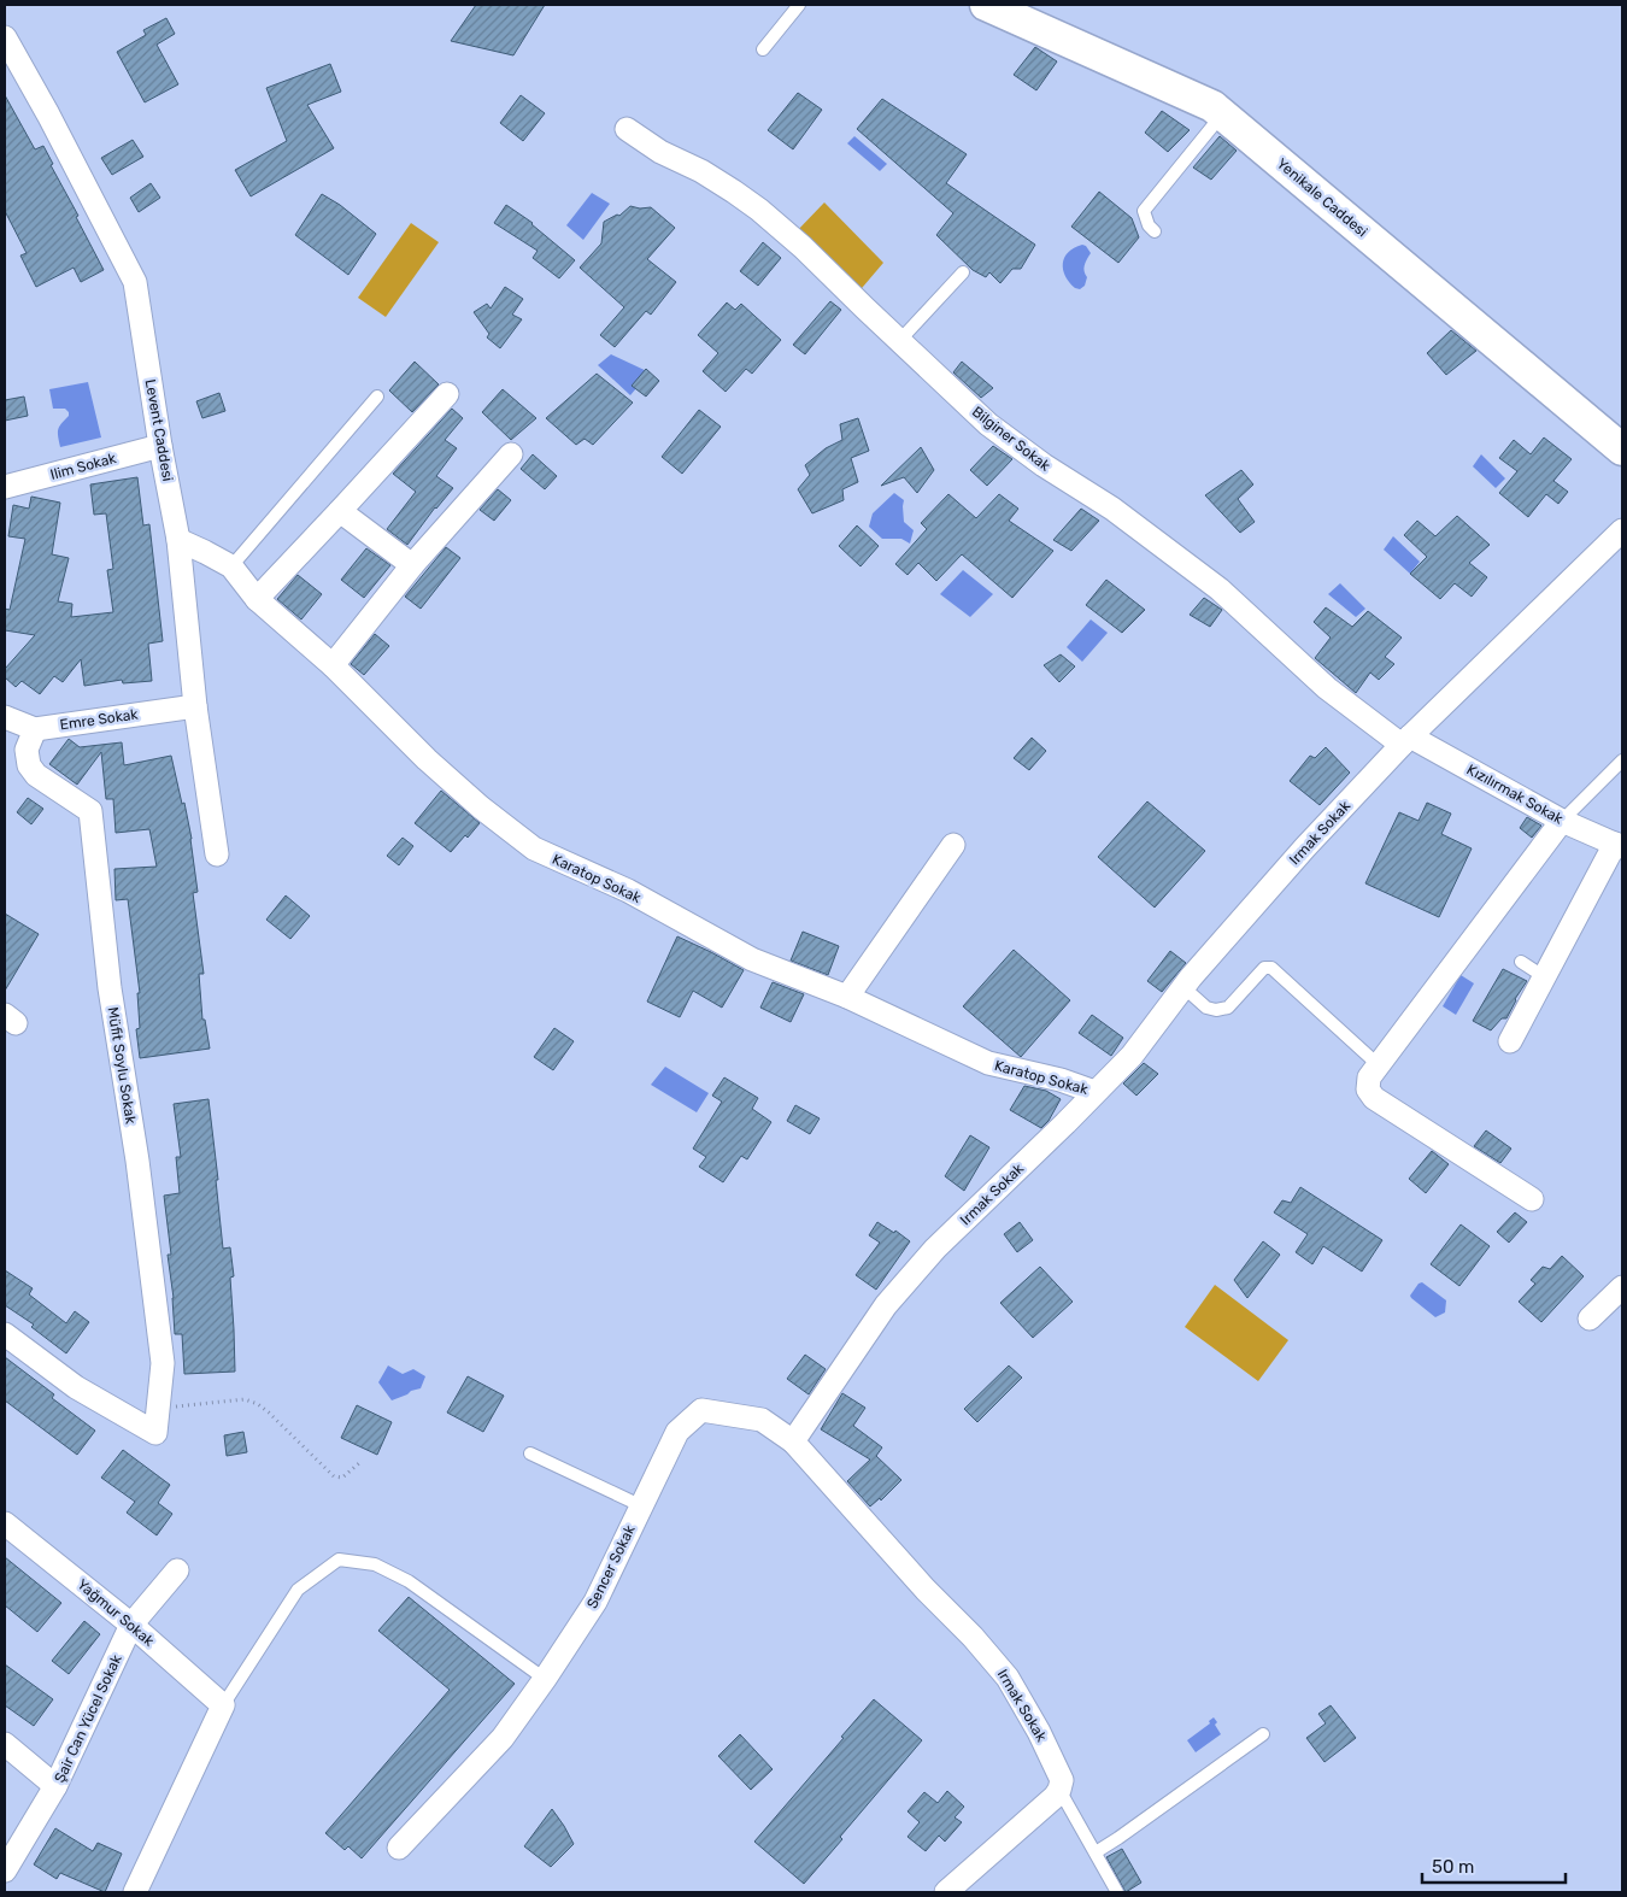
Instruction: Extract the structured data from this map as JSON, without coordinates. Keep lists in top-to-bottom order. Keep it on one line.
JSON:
{"streets":{"street":["Yenikale Caddesi","Levent Caddesi","Bilginer Sokak","Ilim Sokak","Emre Sokak","Kızılırmak Sokak","Irmak Sokak","Karatop Sokak","Müfit Soylu Sokak","Sencer Sokak","Yağmur Sokak","Şair Can Yücel Sokak"]},"crossings":[["Levent Caddesi","Ilim Sokak"],["Levent Caddesi","Emre Sokak"],["Levent Caddesi","Karatop Sokak"],["Bilginer Sokak","Kızılırmak Sokak"],["Bilginer Sokak","Irmak Sokak"],["Emre Sokak","Müfit Soylu Sokak"],["Kızılırmak Sokak","Irmak Sokak"],["Irmak Sokak","Karatop Sokak"],["Irmak Sokak","Sencer Sokak"],["Yağmur Sokak","Şair Can Yücel Sokak"]],"scale_bar":"50 m"}
